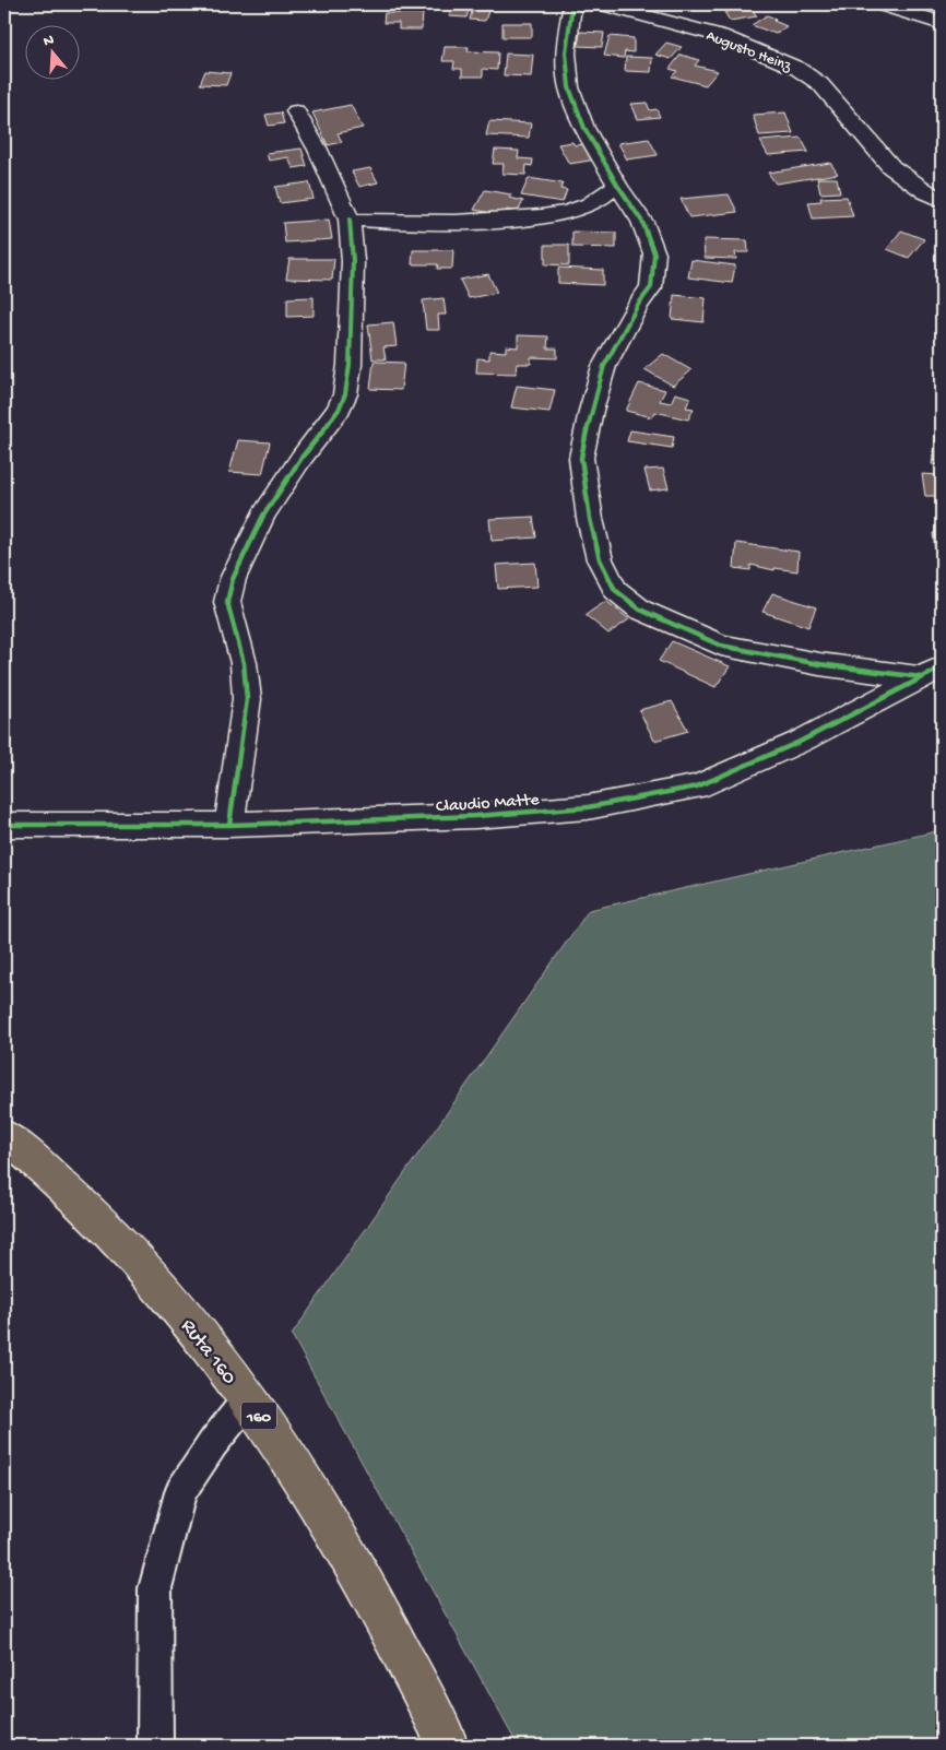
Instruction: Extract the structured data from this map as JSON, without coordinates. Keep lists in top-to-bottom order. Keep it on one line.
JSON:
{"streets":{"main road":["Ruta 160","160"],"street":["Augusto Heinz","Claudio Matte"]},"north":"top"}
